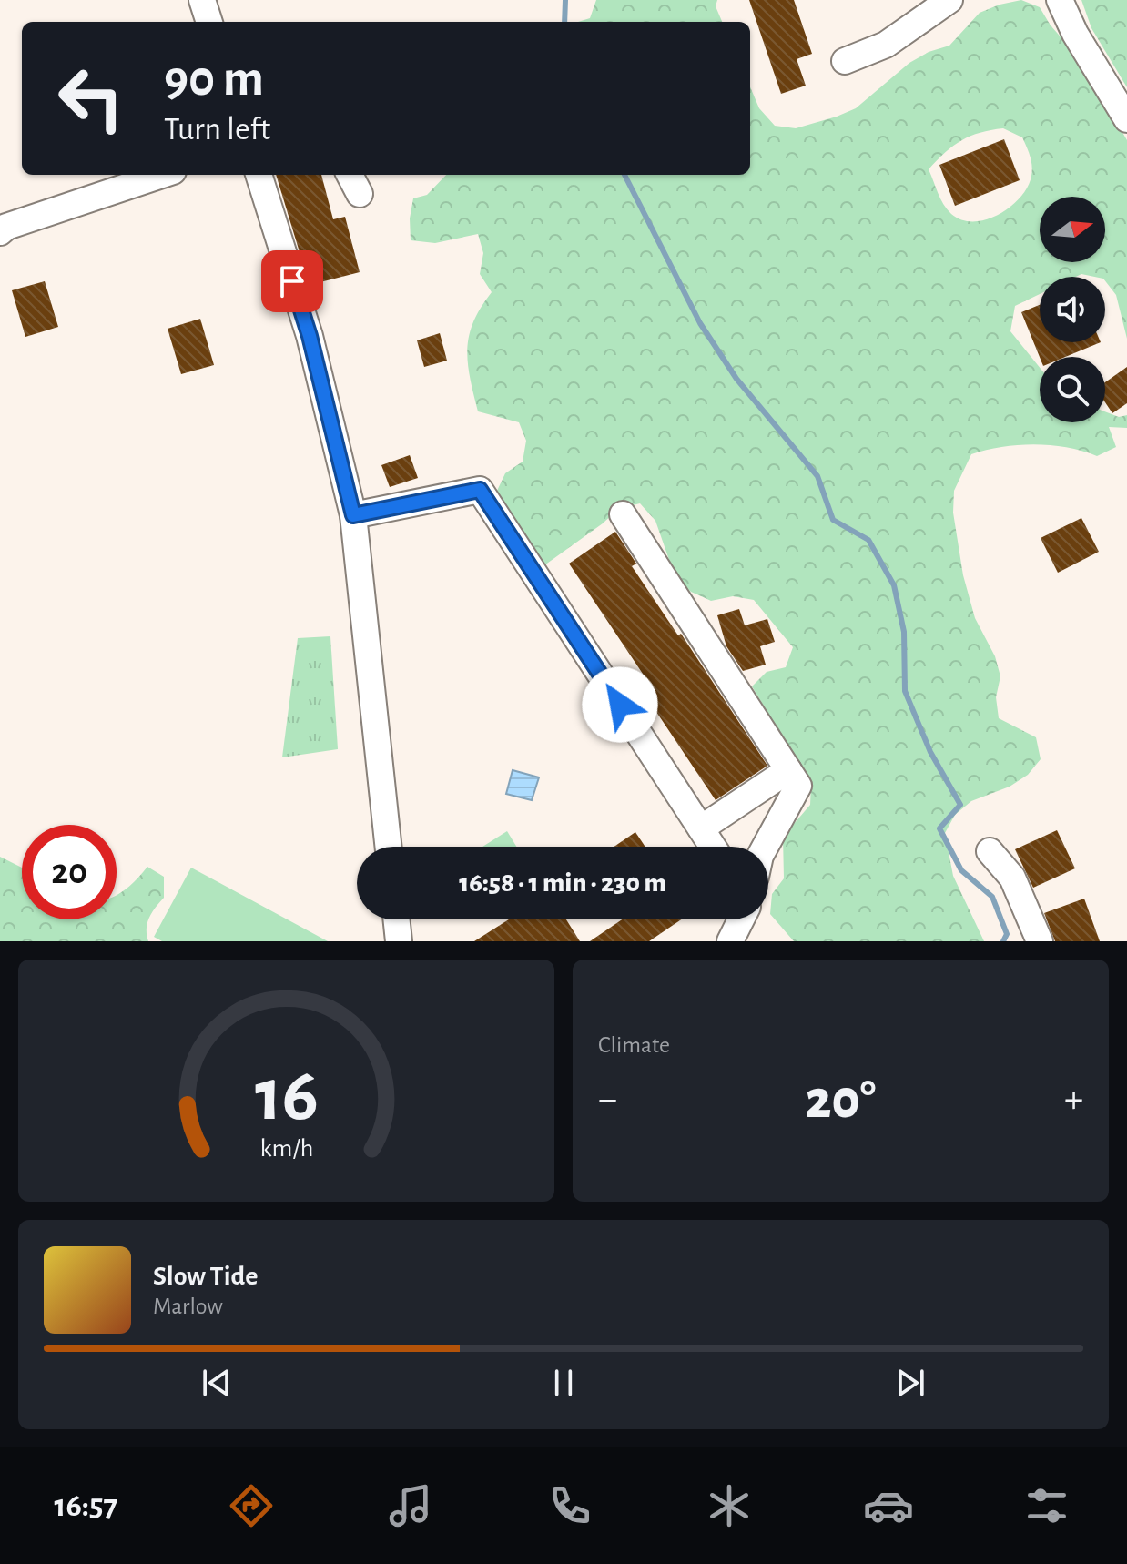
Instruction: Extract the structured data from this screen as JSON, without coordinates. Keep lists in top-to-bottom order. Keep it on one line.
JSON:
{"north":"right","page":{"turn":["90 m","Turn left"],"limit":"20","trip":"16:58 · 1 min · 230 m","tile":"Climate","heat":["−","20°","+"],"song":["Slow Tide","Marlow"],"tabs":"16:57","gauge":["16","km/h"]}}
